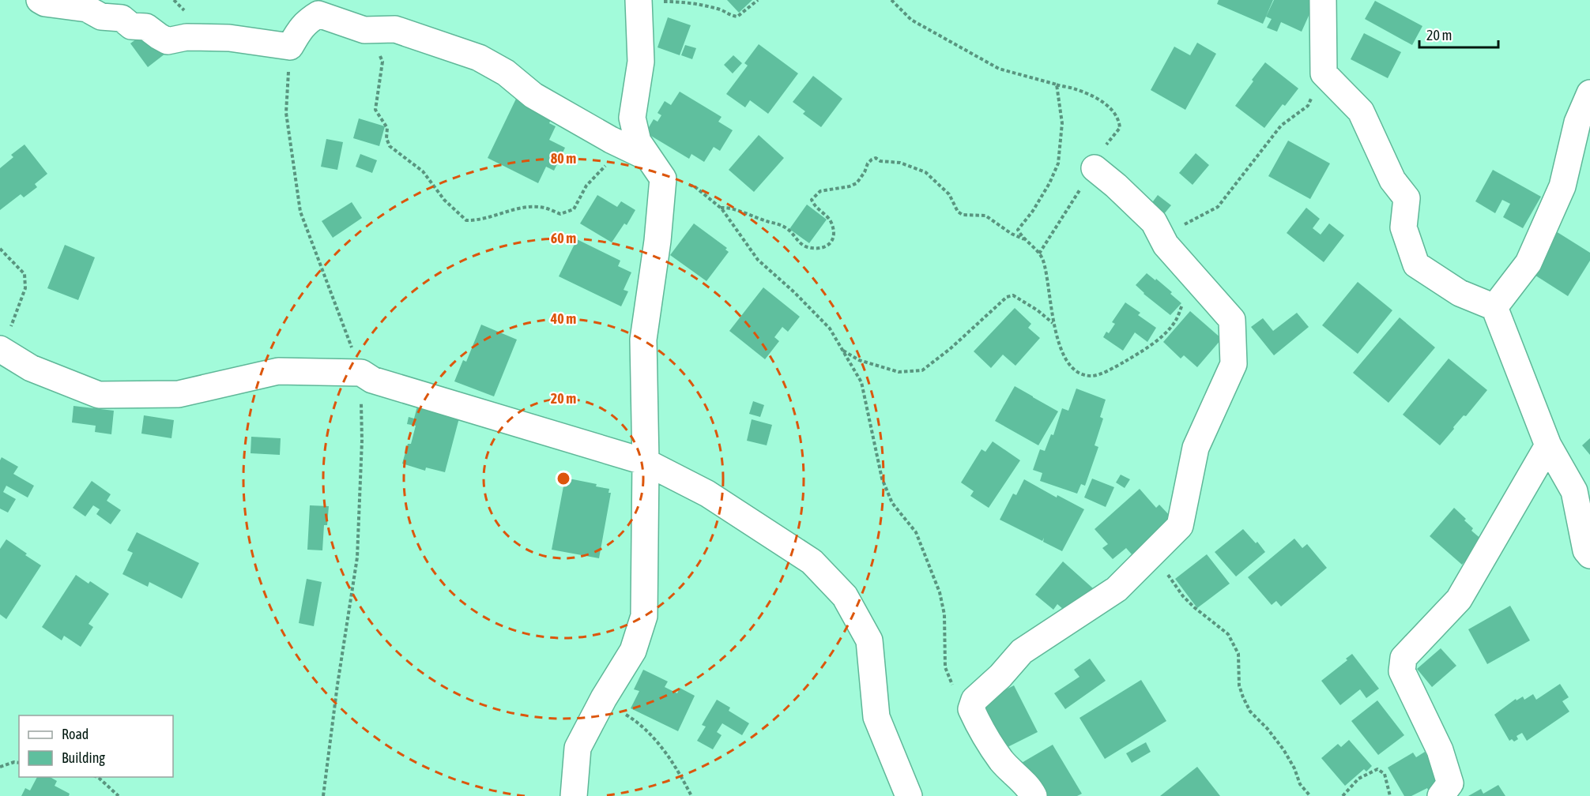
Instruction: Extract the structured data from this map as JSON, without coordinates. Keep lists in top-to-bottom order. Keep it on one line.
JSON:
{"legend":["Road","Building"],"scale_bar":"20 m","rings":["80 m","60 m","40 m","20 m"]}
